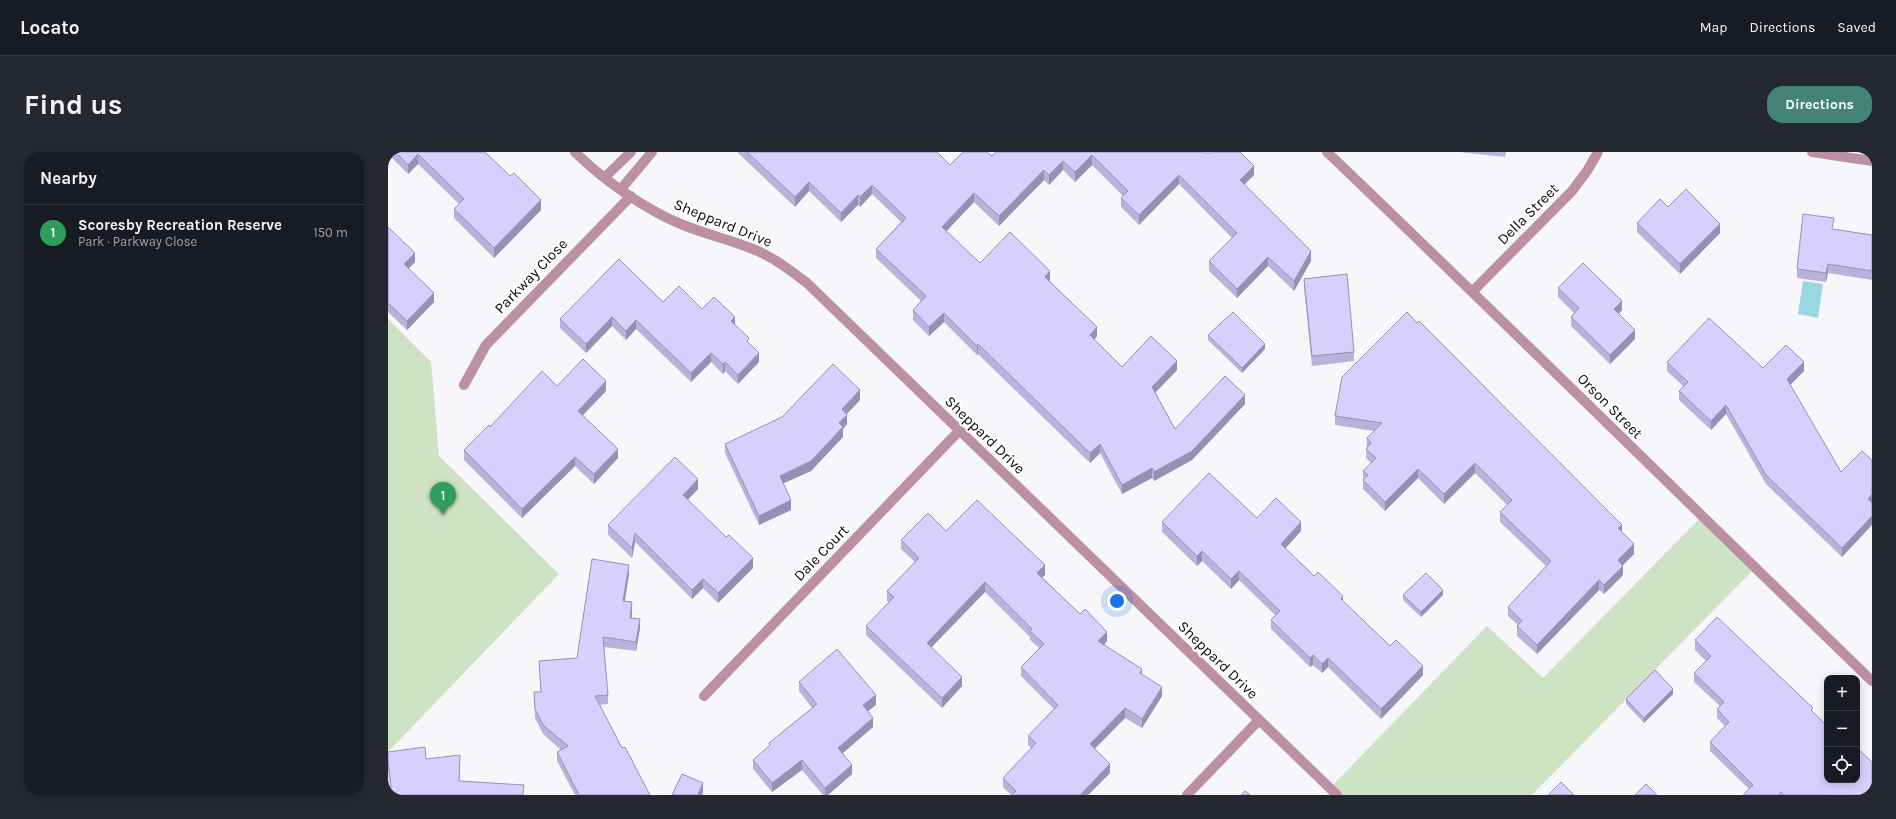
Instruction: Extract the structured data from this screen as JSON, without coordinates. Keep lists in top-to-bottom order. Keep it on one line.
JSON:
{"streets":{"street":["Della Street","Sheppard Drive","Parkway Close","Orson Street","Dale Court"]},"crossings":[["Della Street","Orson Street"],["Sheppard Drive","Parkway Close"],["Sheppard Drive","Dale Court"]],"page":{"header":"Locato","nav":["Map","Directions","Saved"],"buttons":"Directions","title":"Find us","heading":"Nearby","list":[{"mark":"1","name":"Scoresby Recreation Reserve","note":"Park · Parkway Close","value":"150 m"}],"pins":"1","map_buttons":["+","−"]}}
